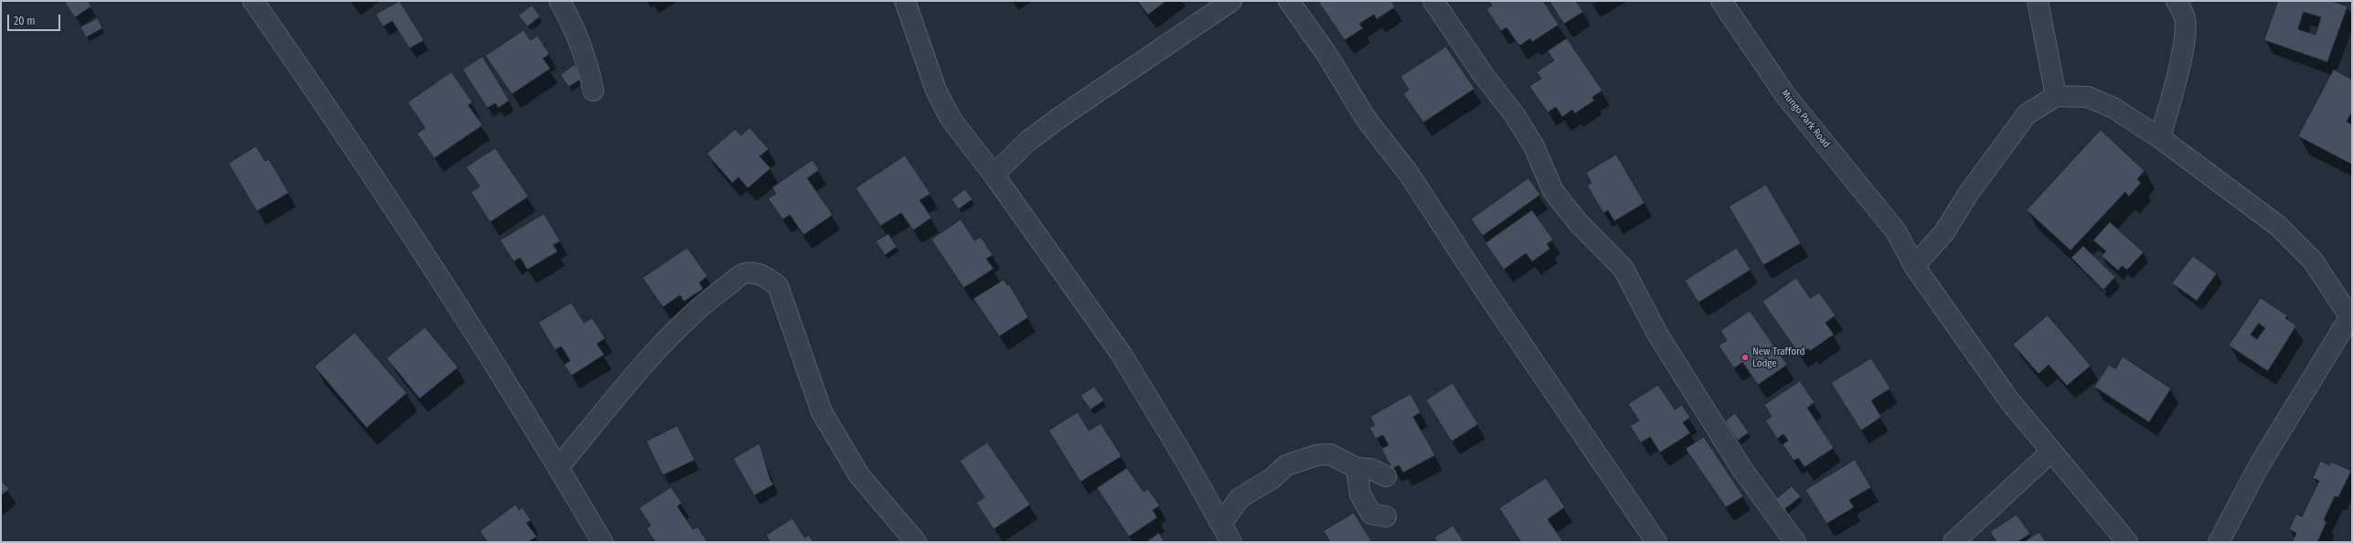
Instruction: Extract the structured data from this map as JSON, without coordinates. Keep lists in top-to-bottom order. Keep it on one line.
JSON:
{"streets":{"street":["Mungo Park Road"]},"places":["New Trafford Lodge"],"scale_bar":"20 m"}
